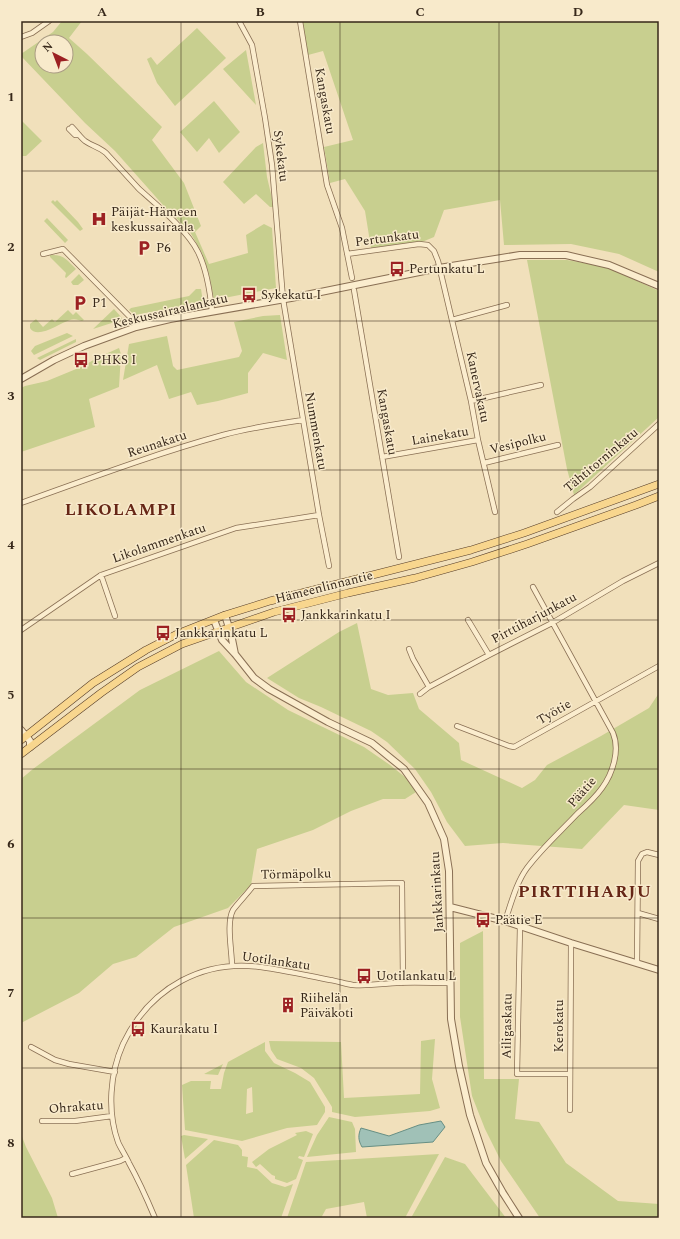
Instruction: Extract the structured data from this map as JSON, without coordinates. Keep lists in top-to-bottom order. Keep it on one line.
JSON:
{"streets":{"main road":["Hämeenlinnantie"],"street":["Kangaskatu","Sykekatu","Pertunkatu","Keskussairaalankatu","Kanervakatu","Nummenkatu","Lainekatu","Vesipolku","Reunakatu","Tähtitorninkatu","Likolammenkatu","Pirttiharjunkatu","Työtie","Päätie","Törmäpolku","Jankkarinkatu","Uotilankatu","Ailigaskatu","Kerokatu","Ohrakatu"]},"crossings":[["Kangaskatu","Pertunkatu"],["Kangaskatu","Lainekatu"],["Sykekatu","Keskussairaalankatu"],["Sykekatu","Nummenkatu"],["Pertunkatu","Keskussairaalankatu"],["Pertunkatu","Kanervakatu"],["Keskussairaalankatu","Kanervakatu"],["Keskussairaalankatu","Nummenkatu"],["Kanervakatu","Lainekatu"],["Kanervakatu","Vesipolku"],["Nummenkatu","Reunakatu"],["Nummenkatu","Likolammenkatu"],["Hämeenlinnantie","Jankkarinkatu"],["Pirttiharjunkatu","Päätie"],["Työtie","Päätie"],["Törmäpolku","Uotilankatu"],["Jankkarinkatu","Uotilankatu"],["Uotilankatu","Ohrakatu"],["Ailigaskatu","Kerokatu"]],"districts":["LIKOLAMPI","PIRTTIHARJU"],"places":{"hospital":["Päijät-Hämeen keskussairaala"],"parking":["P6","P1"],"bus stop":["Pertunkatu L","Sykekatu I","PHKS I","Jankkarinkatu I","Jankkarinkatu L","Päätie E","Uotilankatu L","Kaurakatu I"],"building":["Riihelän Päiväkoti"]},"north":"top left","grid":{"columns":["A","B","C","D"],"rows":["1","2","3","4","5","6","7","8"]}}
